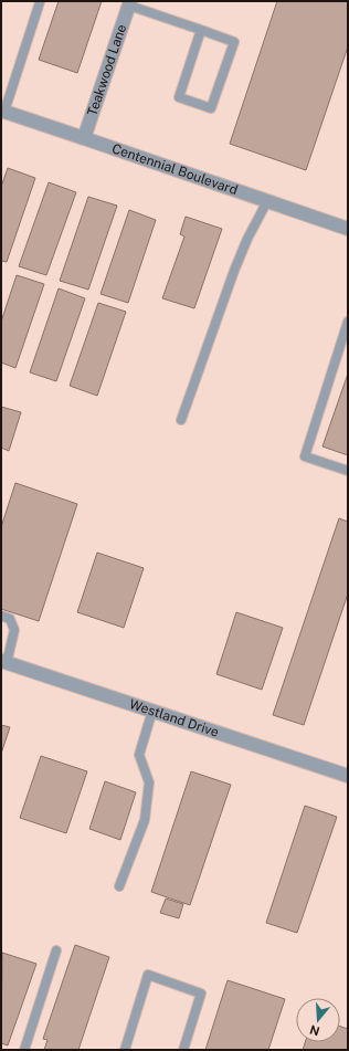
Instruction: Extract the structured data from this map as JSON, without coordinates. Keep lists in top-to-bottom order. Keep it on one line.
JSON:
{"streets":{"street":["Teakwood Lane","Centennial Boulevard","Westland Drive"]},"crossings":[["Teakwood Lane","Centennial Boulevard"]],"north":"bottom"}
